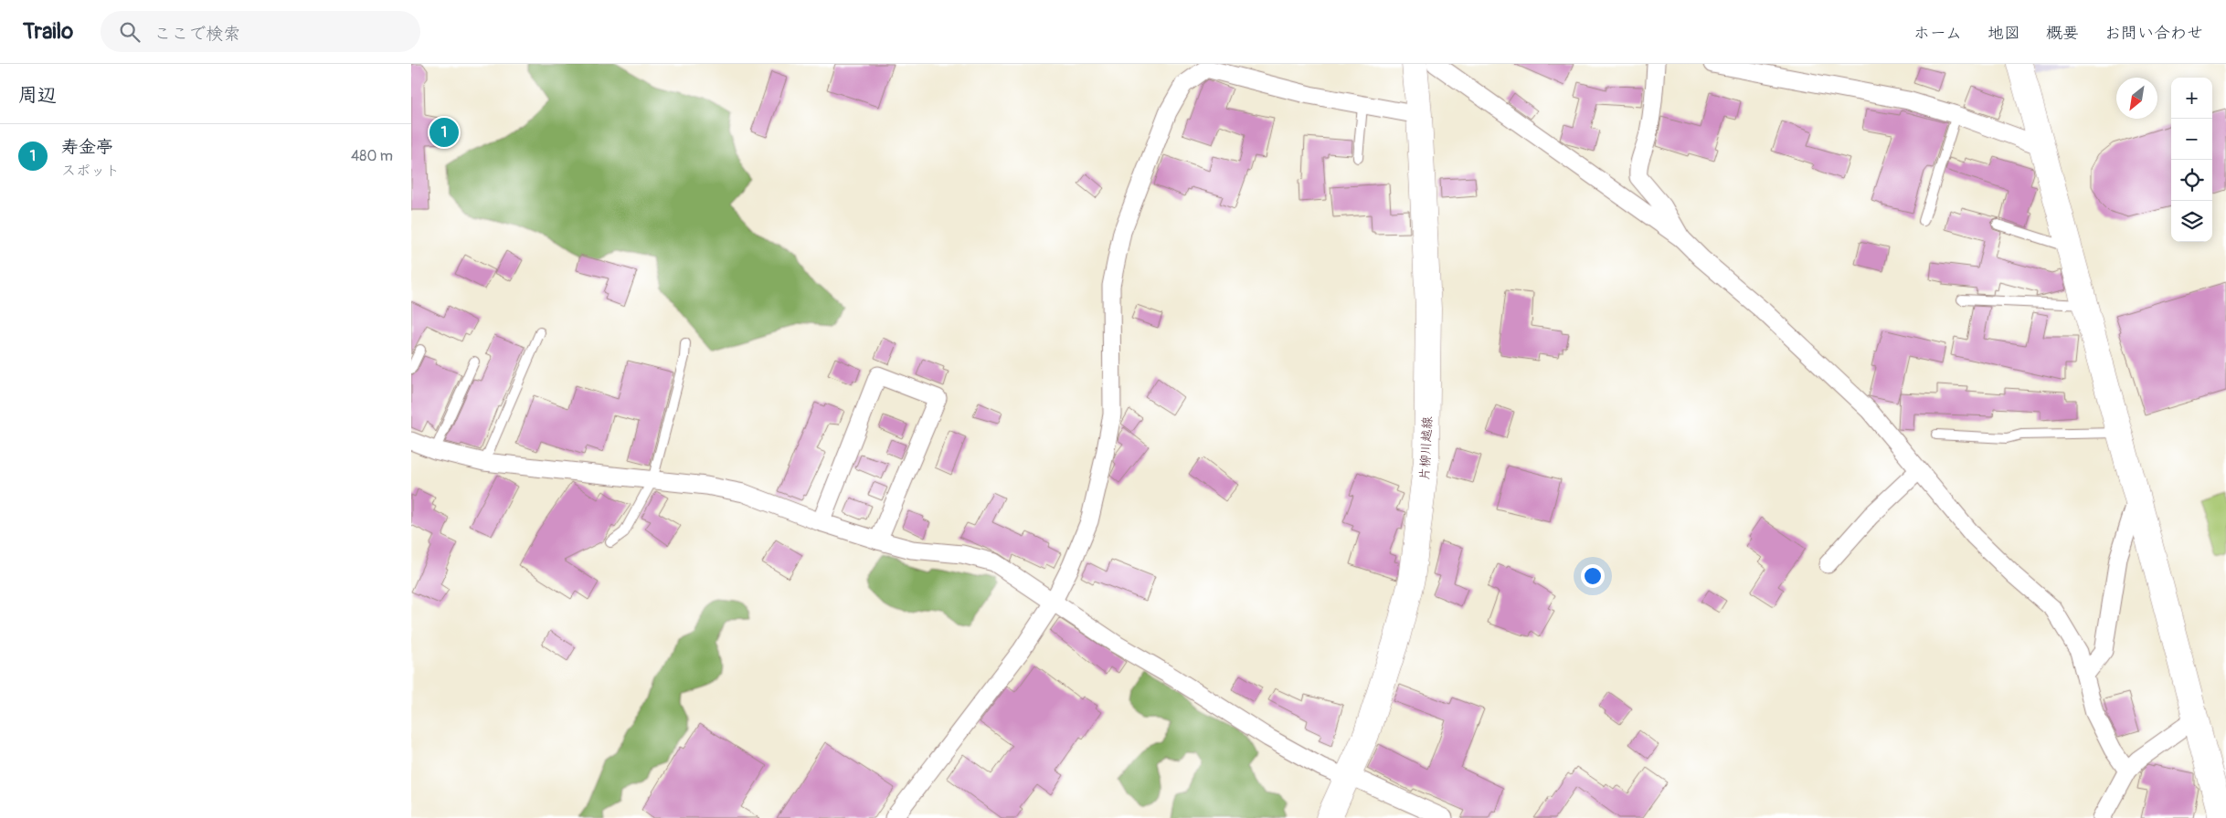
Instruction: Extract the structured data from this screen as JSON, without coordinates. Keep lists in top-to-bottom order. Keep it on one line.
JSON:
{"streets":{"street":["片柳川越線"]},"north":"bottom left","page":{"header":"Trailo","search":"ここで検索","nav":["ホーム","地図","概要","お問い合わせ"],"heading":"周辺","map_buttons":["+","−"],"pins":"1","list":[{"mark":"1","name":"寿金亭","note":"スポット","value":"480 m"}]}}
